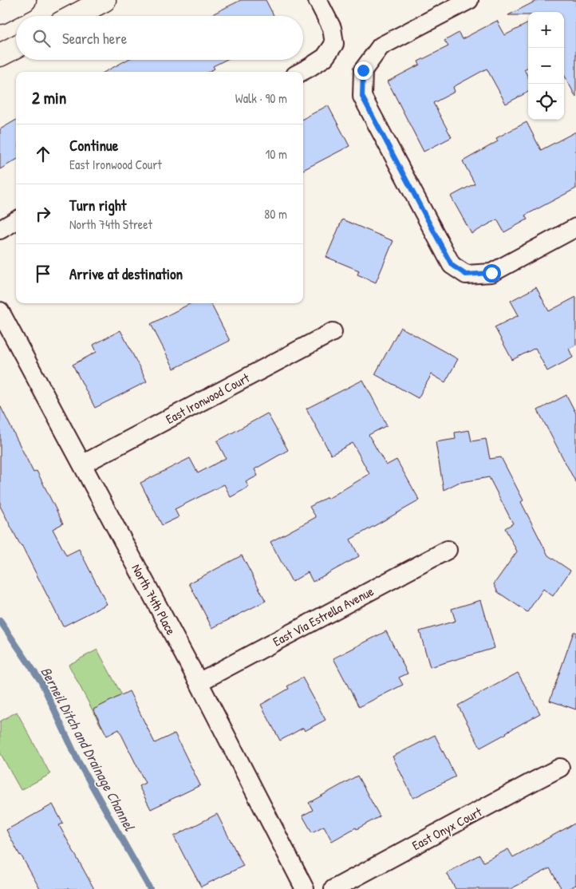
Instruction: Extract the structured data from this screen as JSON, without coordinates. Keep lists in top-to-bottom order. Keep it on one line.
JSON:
{"streets":{"street":["East Ironwood Court","North 74th Place","East Via Estrella Avenue","East Onyx Court"]},"crossings":[["East Ironwood Court","North 74th Place"],["North 74th Place","East Via Estrella Avenue"]],"water":["Berneil Ditch and Drainage Channel"],"page":{"map_buttons":["+","−"],"search":"Search here","heading":["2 min","Walk · 90 m"],"list":[["Continue","East Ironwood Court","10 m"],["Turn right","North 74th Street","80 m"],"Arrive at destination"]}}
